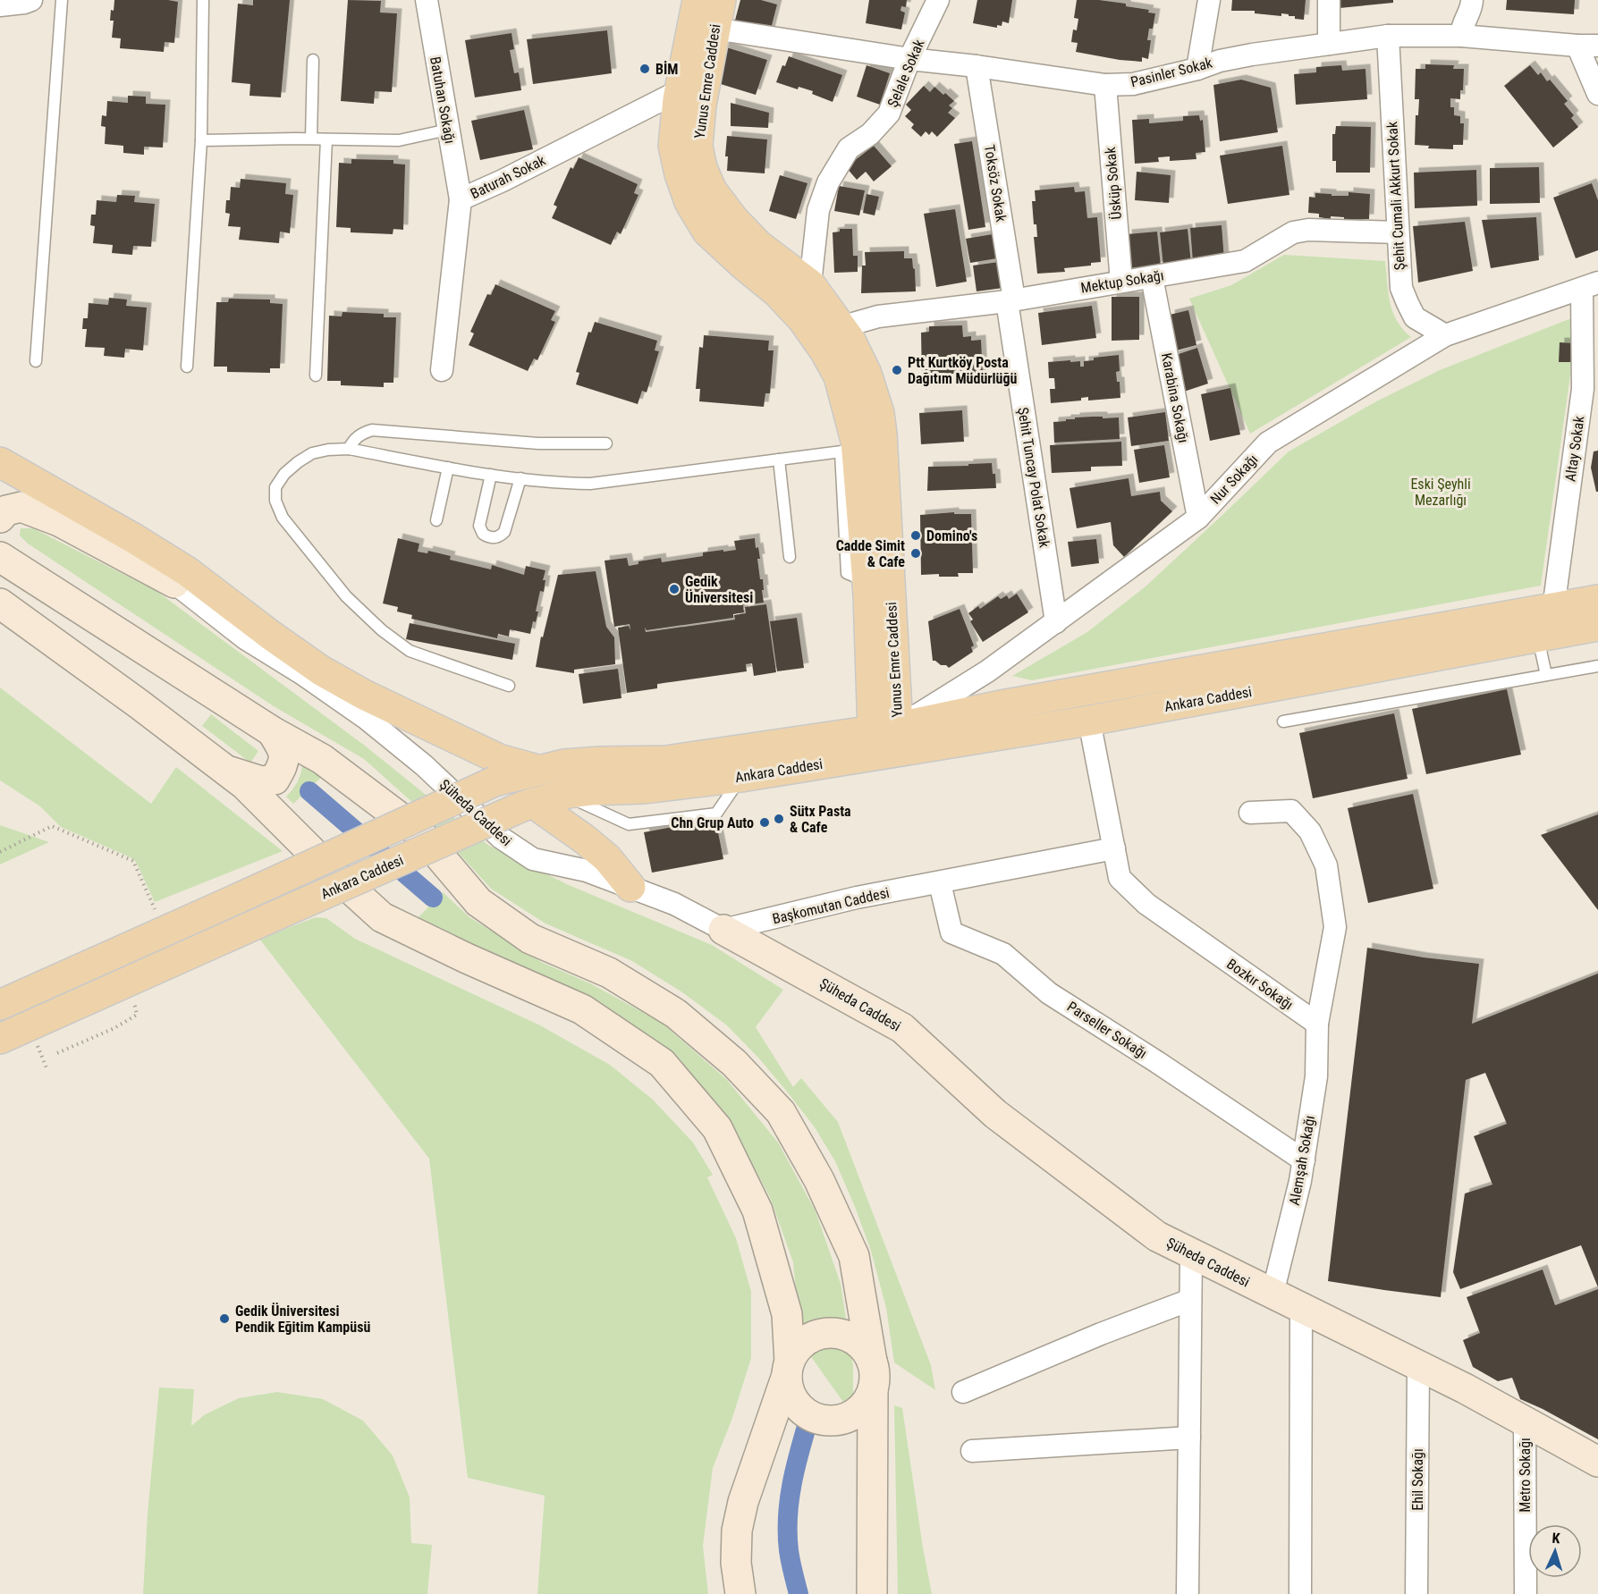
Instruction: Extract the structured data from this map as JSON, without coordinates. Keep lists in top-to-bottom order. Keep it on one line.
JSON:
{"streets":{"main road":["Yunus Emre Caddesi","Ankara Caddesi"],"street":["Pasinler Sokak","Şelale Sokak","Batuhan Sokağı","Baturah Sokak","Toksöz Sokak","Üsküp Sokak","Şehit Cumali Akkurt Sokak","Mektup Sokağı","Karabina Sokağı","Altay Sokak","Şehit Tuncay Polat Sokak","Nur Sokağı","Şüheda Caddesi","Başkomutan Caddesi","Bozkır Sokağı","Parseller Sokağı","Alemşah Sokağı","Metro Sokağı","Ehil Sokağı"]},"crossings":[["Pasinler Sokak","Şelale Sokak"],["Pasinler Sokak","Yunus Emre Caddesi"],["Pasinler Sokak","Toksöz Sokak"],["Pasinler Sokak","Üsküp Sokak"],["Pasinler Sokak","Şehit Cumali Akkurt Sokak"],["Şelale Sokak","Yunus Emre Caddesi"],["Yunus Emre Caddesi","Baturah Sokak"],["Yunus Emre Caddesi","Mektup Sokağı"],["Yunus Emre Caddesi","Nur Sokağı"],["Yunus Emre Caddesi","Ankara Caddesi"],["Batuhan Sokağı","Baturah Sokak"],["Toksöz Sokak","Mektup Sokağı"],["Toksöz Sokak","Şehit Tuncay Polat Sokak"],["Üsküp Sokak","Mektup Sokağı"],["Şehit Cumali Akkurt Sokak","Mektup Sokağı"],["Şehit Cumali Akkurt Sokak","Nur Sokağı"],["Mektup Sokağı","Karabina Sokağı"],["Mektup Sokağı","Şehit Tuncay Polat Sokak"],["Karabina Sokağı","Nur Sokağı"],["Altay Sokak","Nur Sokağı"],["Altay Sokak","Ankara Caddesi"],["Şehit Tuncay Polat Sokak","Nur Sokağı"],["Nur Sokağı","Ankara Caddesi"],["Ankara Caddesi","Bozkır Sokağı"],["Şüheda Caddesi","Başkomutan Caddesi"],["Şüheda Caddesi","Alemşah Sokağı"],["Şüheda Caddesi","Metro Sokağı"],["Şüheda Caddesi","Ehil Sokağı"],["Başkomutan Caddesi","Bozkır Sokağı"],["Başkomutan Caddesi","Parseller Sokağı"],["Bozkır Sokağı","Alemşah Sokağı"],["Parseller Sokağı","Alemşah Sokağı"]],"parks":["Eski Şeyhli Mezarlığı"],"places":["BİM","Ptt Kurtköy Posta Dağıtım Müdürlüğü","Domino's","Cadde Simit & Cafe","Gedik Üniversitesi","Sütx Pasta & Cafe","Chn Grup Auto","Gedik Üniversitesi Pendik Eğitim Kampüsü"],"north":"top"}
